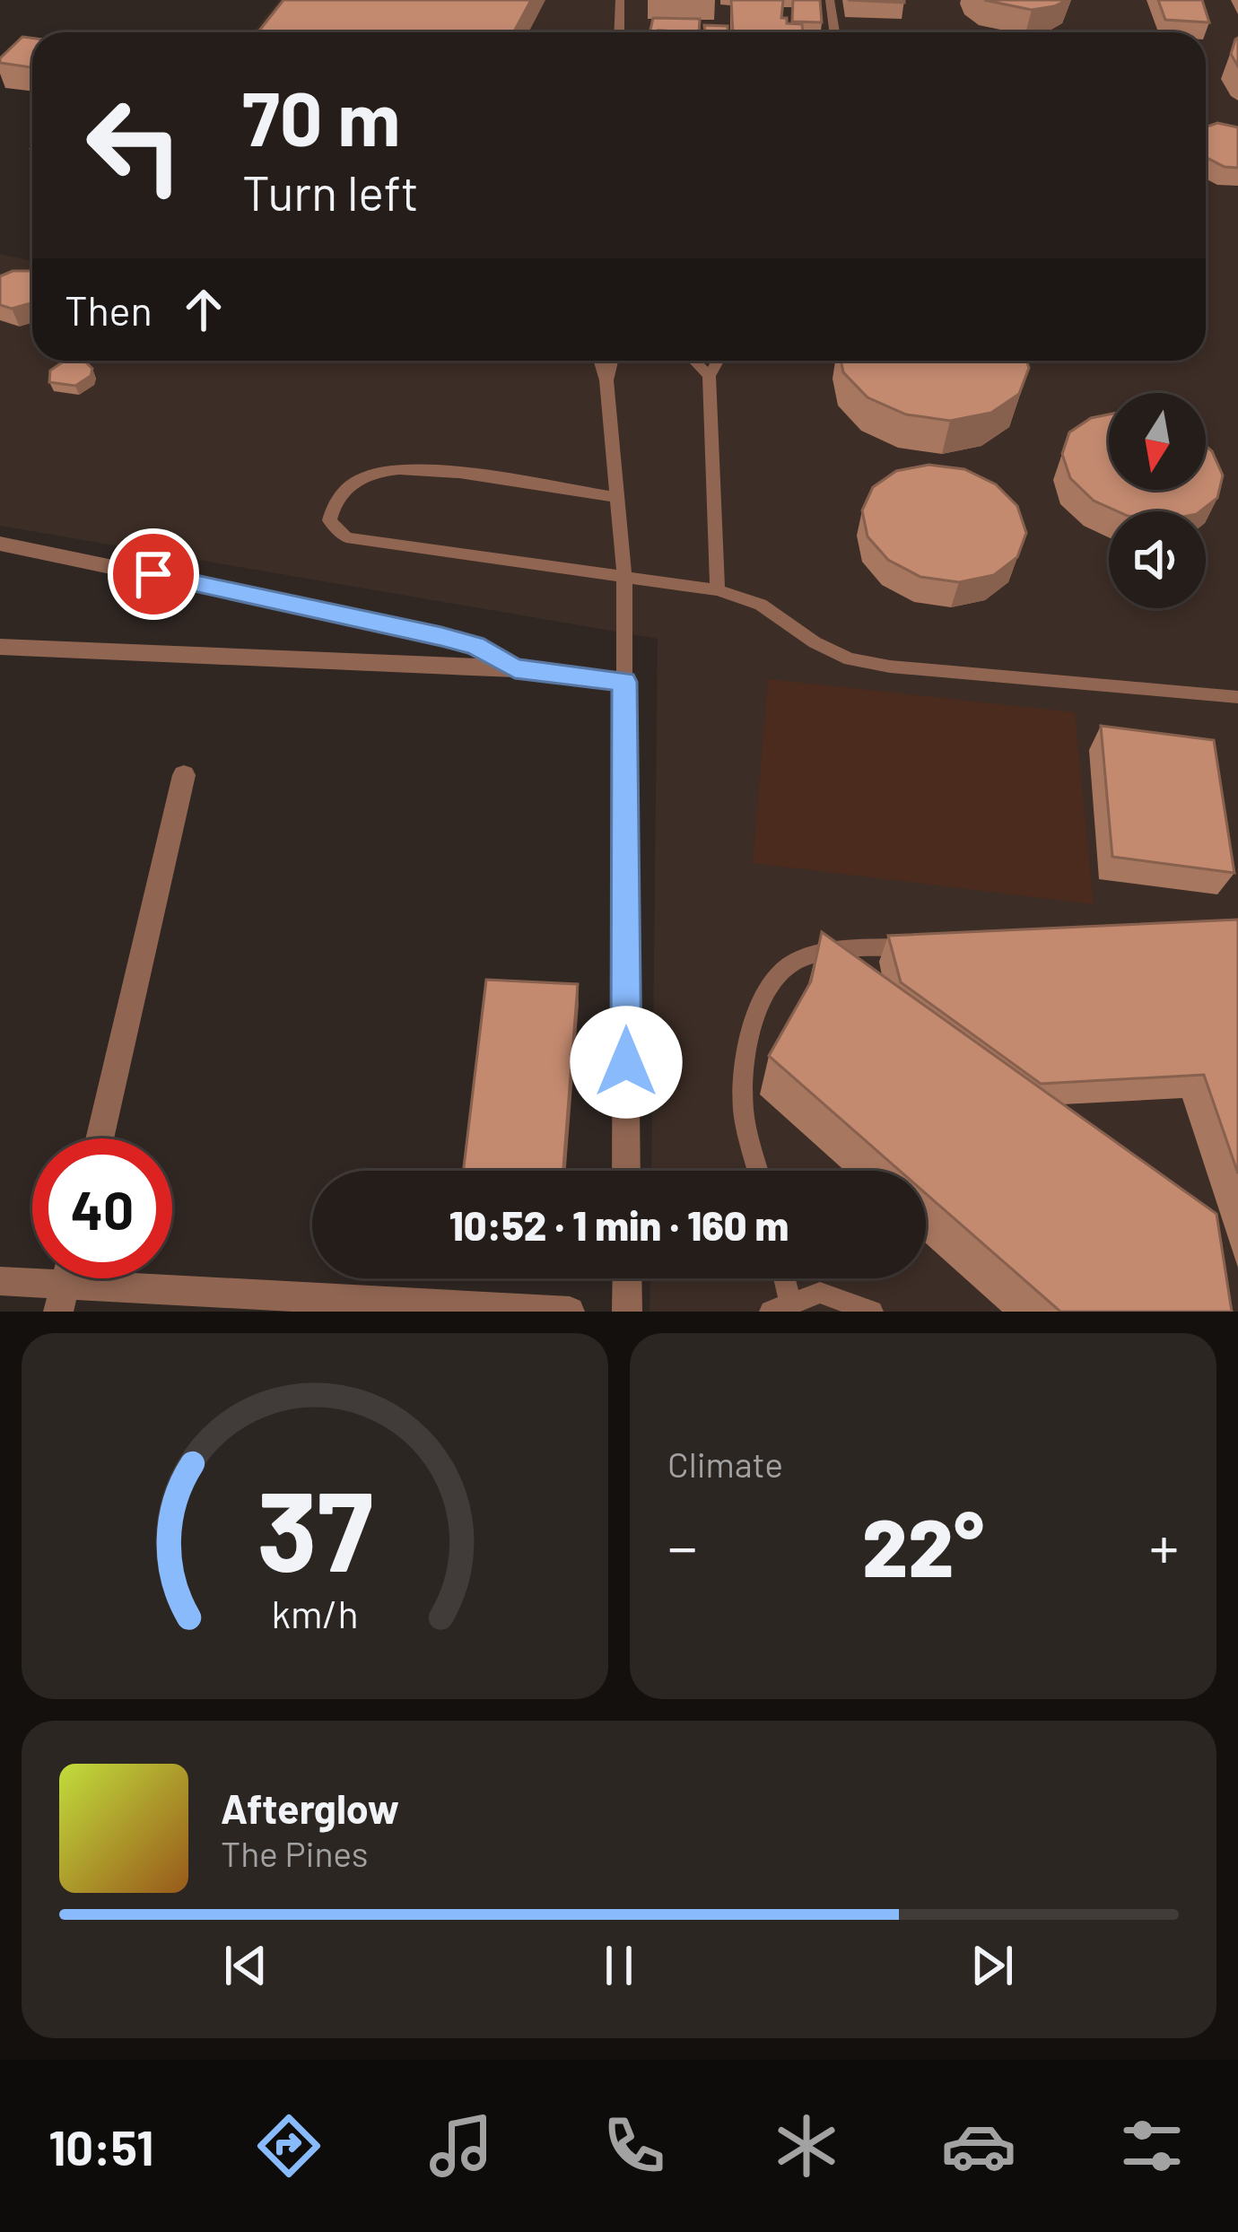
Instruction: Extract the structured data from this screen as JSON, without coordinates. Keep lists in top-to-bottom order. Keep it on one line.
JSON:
{"north":"bottom","page":{"turn":["70 m","Turn left"],"then":"Then","limit":"40","trip":"10:52 · 1 min · 160 m","tile":"Climate","heat":["−","22°","+"],"song":["Afterglow","The Pines"],"tabs":"10:51","gauge":["37","km/h"]}}
